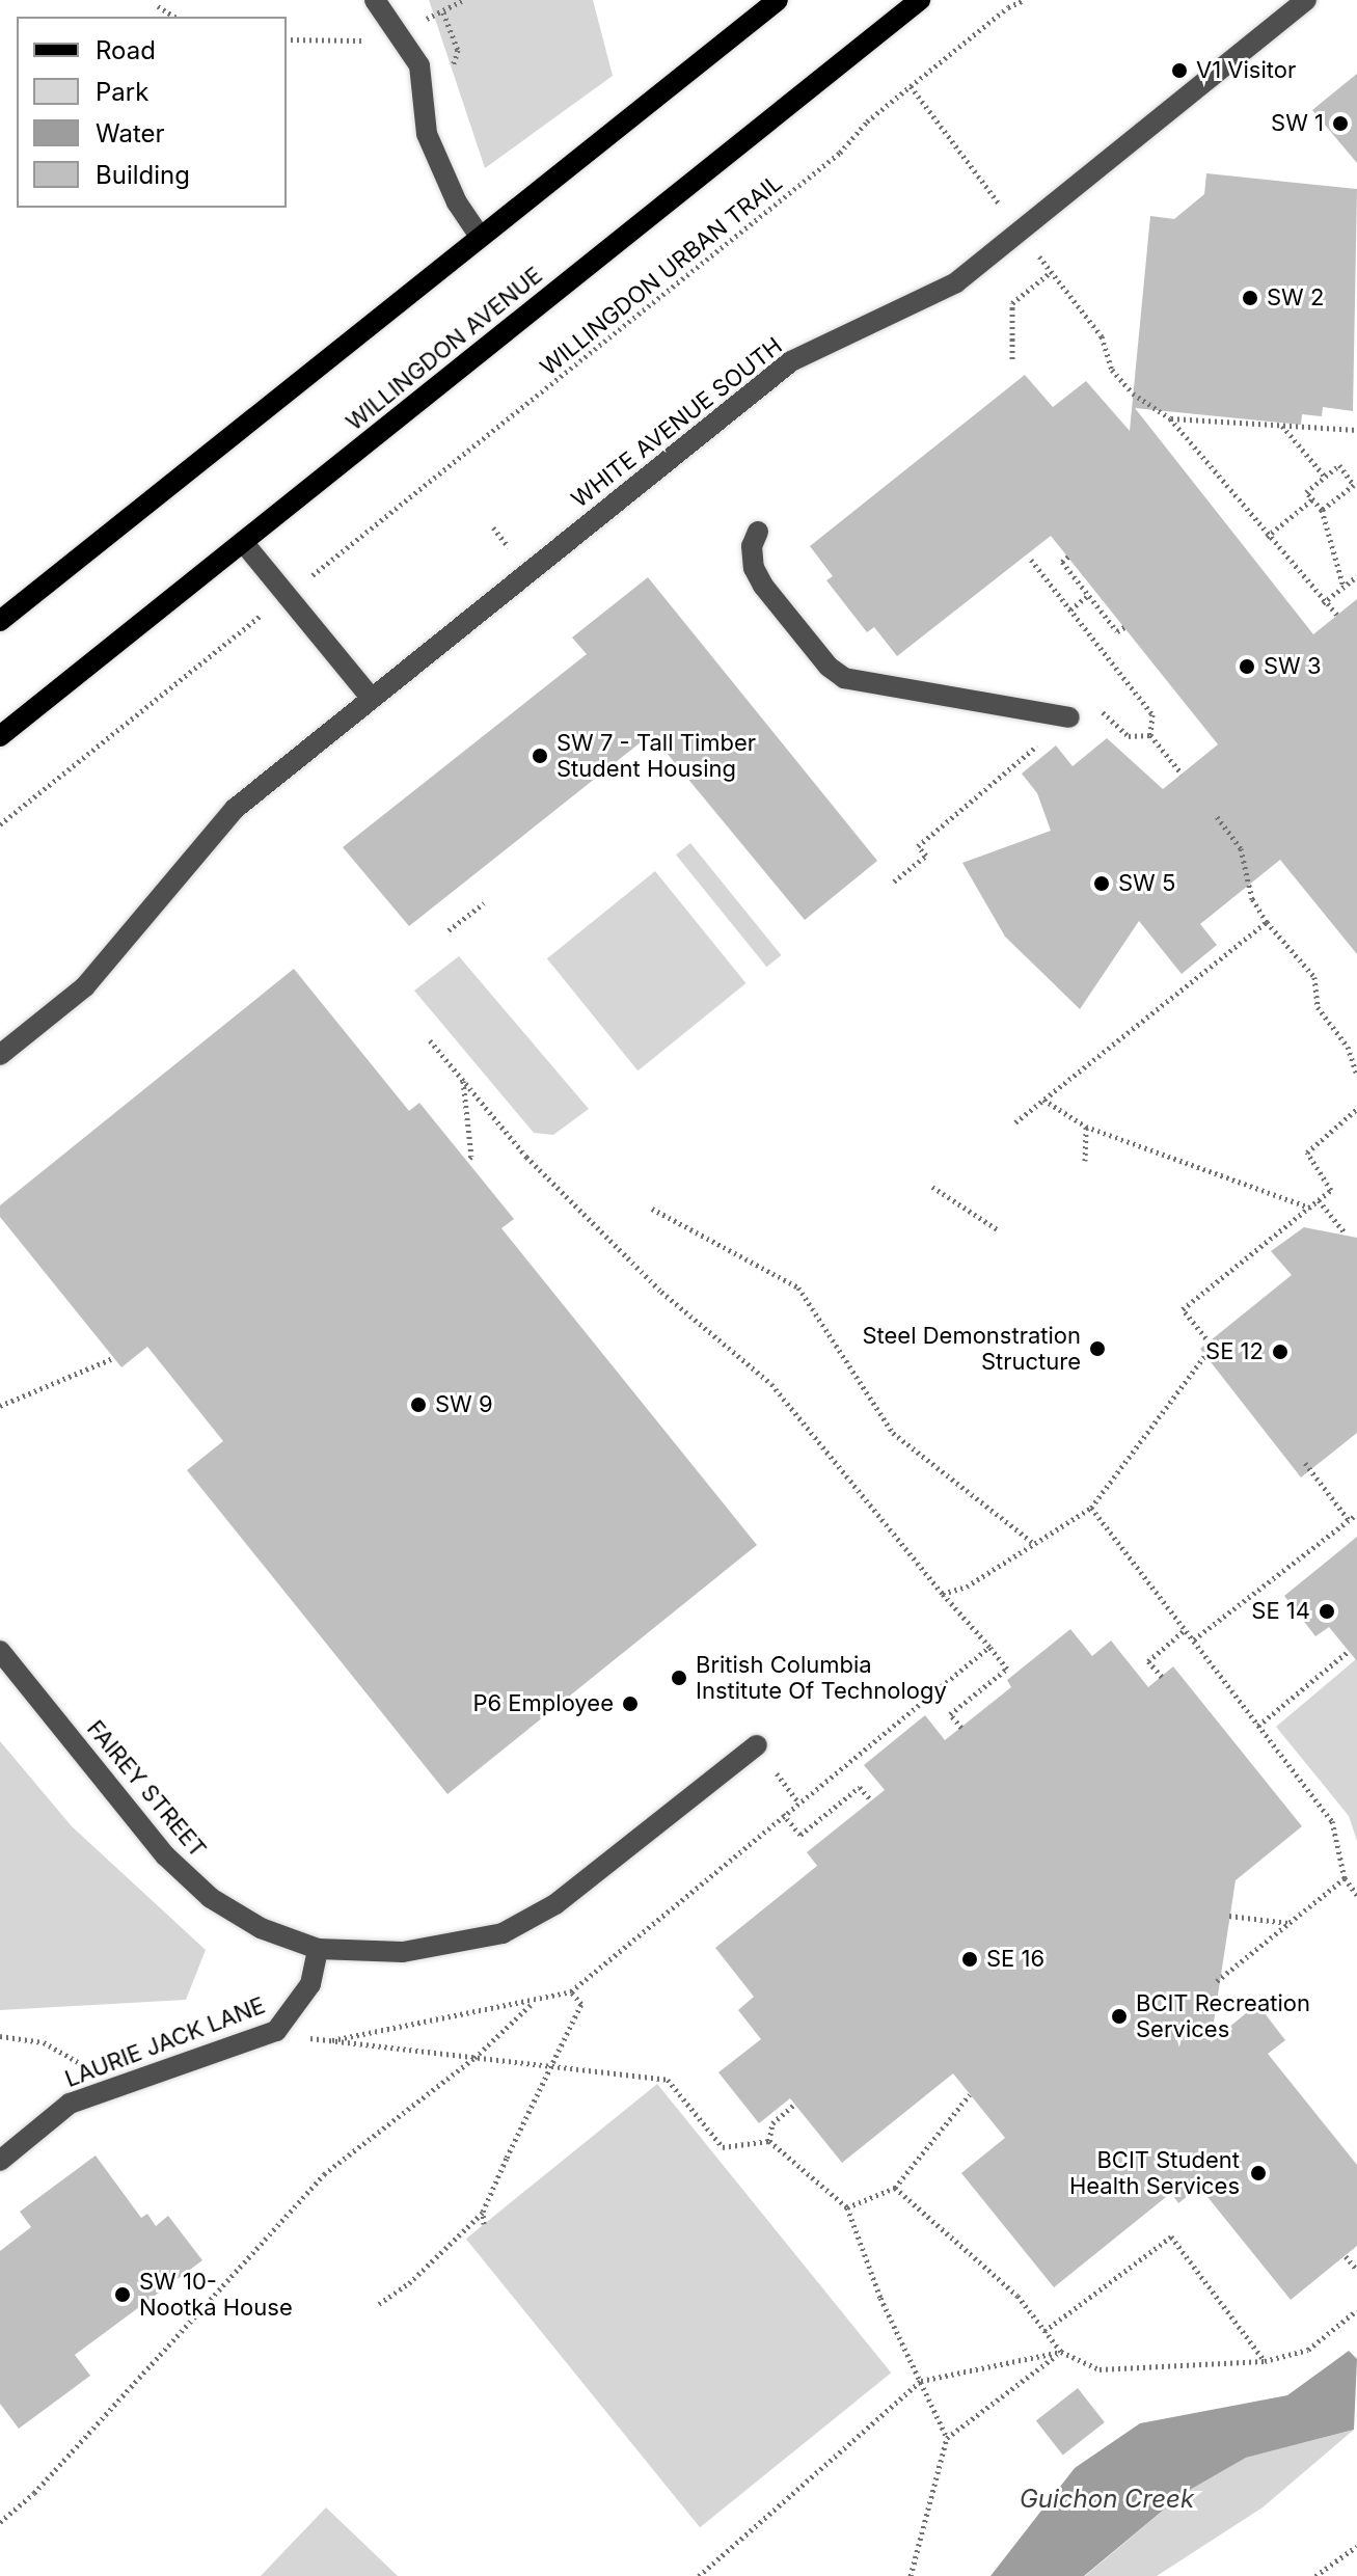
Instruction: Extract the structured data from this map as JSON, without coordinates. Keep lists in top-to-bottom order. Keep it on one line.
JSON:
{"streets":{"main road":["WILLINGDON AVENUE"],"street":["WHITE AVENUE SOUTH","FAIREY STREET","LAURIE JACK LANE"],"path":["WILLINGDON URBAN TRAIL"]},"crossings":[["FAIREY STREET","LAURIE JACK LANE"]],"water":["Guichon Creek"],"places":["V1 Visitor","SW 1","SW 2","SW 3","SW 7 - Tall Timber Student Housing","SW 5","Steel Demonstration Structure","SE 12","SW 9","SE 14","British Columbia Institute Of Technology","P6 Employee","SE 16","BCIT Recreation Services","BCIT Student Health Services","SW 10- Nootka House"],"legend":["Road","Park","Water","Building"]}
